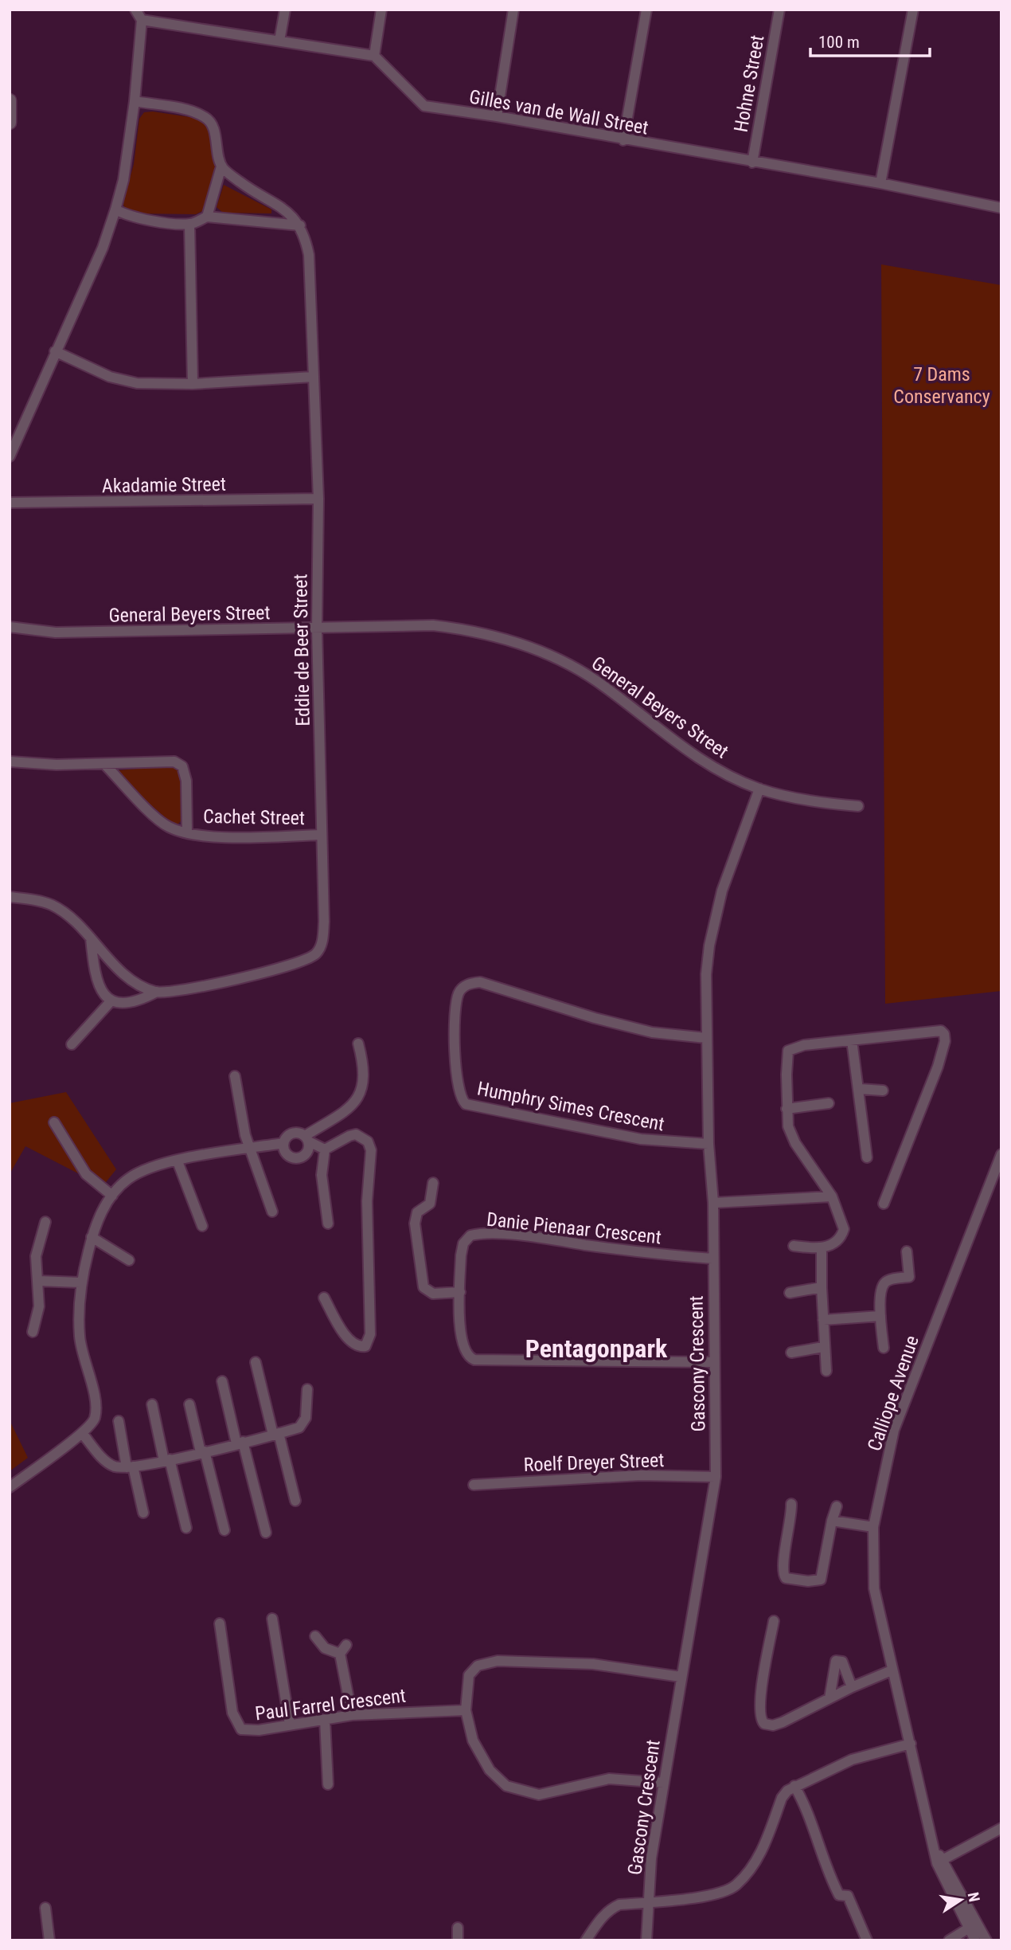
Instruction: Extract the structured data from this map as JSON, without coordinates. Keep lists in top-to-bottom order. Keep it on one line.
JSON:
{"streets":{"street":["Hohne Street","Gilles van de Wall Street","Akadamie Street","General Beyers Street","Eddie de Beer Street","Cachet Street","Humphry Simes Crescent","Danie Pienaar Crescent","Gascony Crescent","Calliope Avenue","Roelf Dreyer Street","Paul Farrel Crescent"]},"crossings":[["Hohne Street","Gilles van de Wall Street"],["Akadamie Street","Eddie de Beer Street"],["General Beyers Street","Eddie de Beer Street"],["General Beyers Street","Gascony Crescent"],["Eddie de Beer Street","Cachet Street"],["Humphry Simes Crescent","Gascony Crescent"],["Danie Pienaar Crescent","Gascony Crescent"],["Gascony Crescent","Roelf Dreyer Street"]],"districts":["Pentagonpark"],"parks":["7 Dams Conservancy"],"scale_bar":"100 m","north":"right"}
